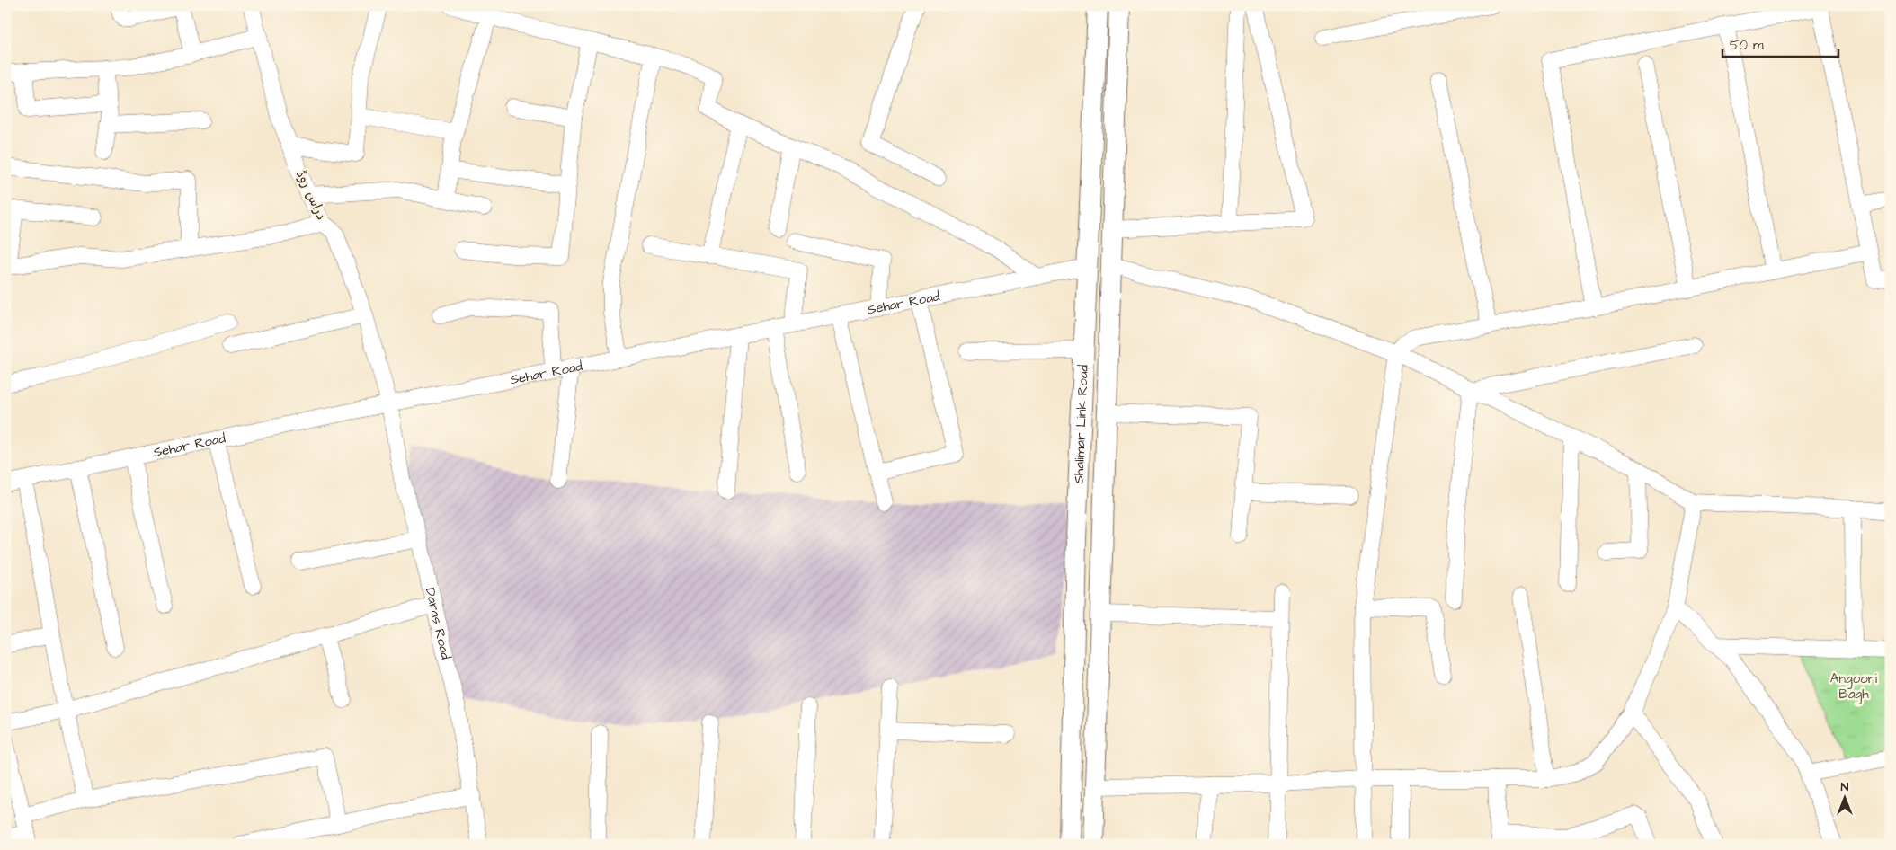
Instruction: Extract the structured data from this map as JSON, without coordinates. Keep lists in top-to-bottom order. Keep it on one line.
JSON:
{"streets":{"main road":["Shalimar Link Road"],"street":["دراس روڈ","Sehar Road","Daras Road"]},"crossings":[["دراس روڈ","Sehar Road"],["دراس روڈ","Daras Road"],["Sehar Road","Shalimar Link Road"],["Sehar Road","Daras Road"]],"parks":["Angoori Bagh"],"scale_bar":"50 m","north":"top"}
